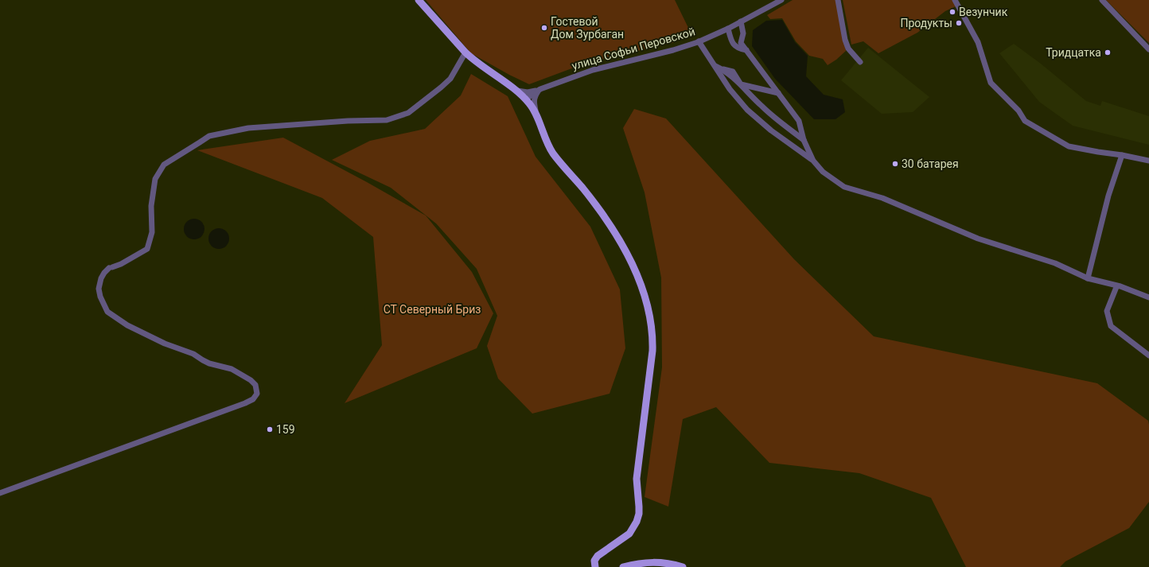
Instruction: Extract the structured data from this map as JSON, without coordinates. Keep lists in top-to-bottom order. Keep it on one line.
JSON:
{"streets":{"street":["улица Софьи Перовской"]},"parks":["СТ Северный Бриз"],"places":["Везунчик","Продукты","Гостевой Дом Зурбаган","Тридцатка","30 батарея","159"]}
